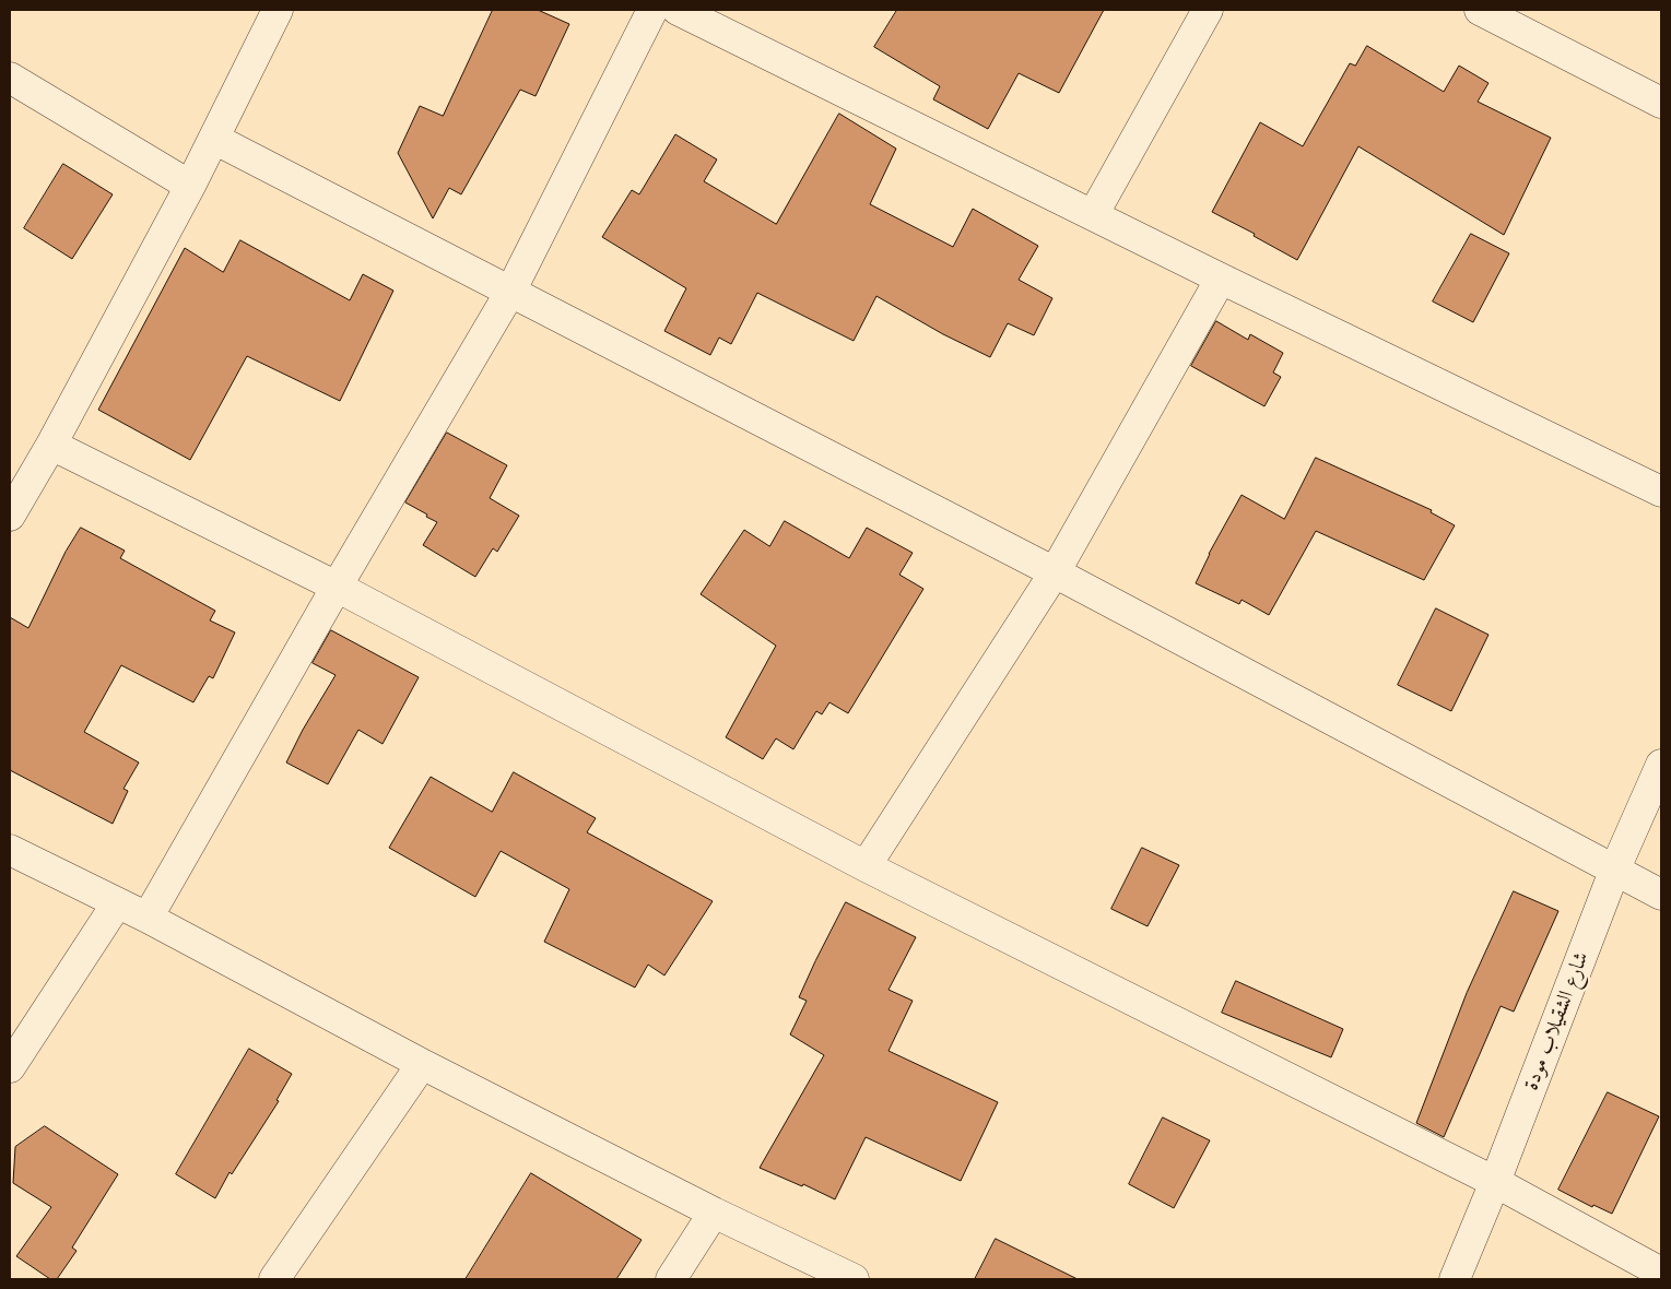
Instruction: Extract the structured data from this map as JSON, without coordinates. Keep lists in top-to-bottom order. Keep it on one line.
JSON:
{"streets":{"street":["شارع الشقيلاب مودة"]}}
